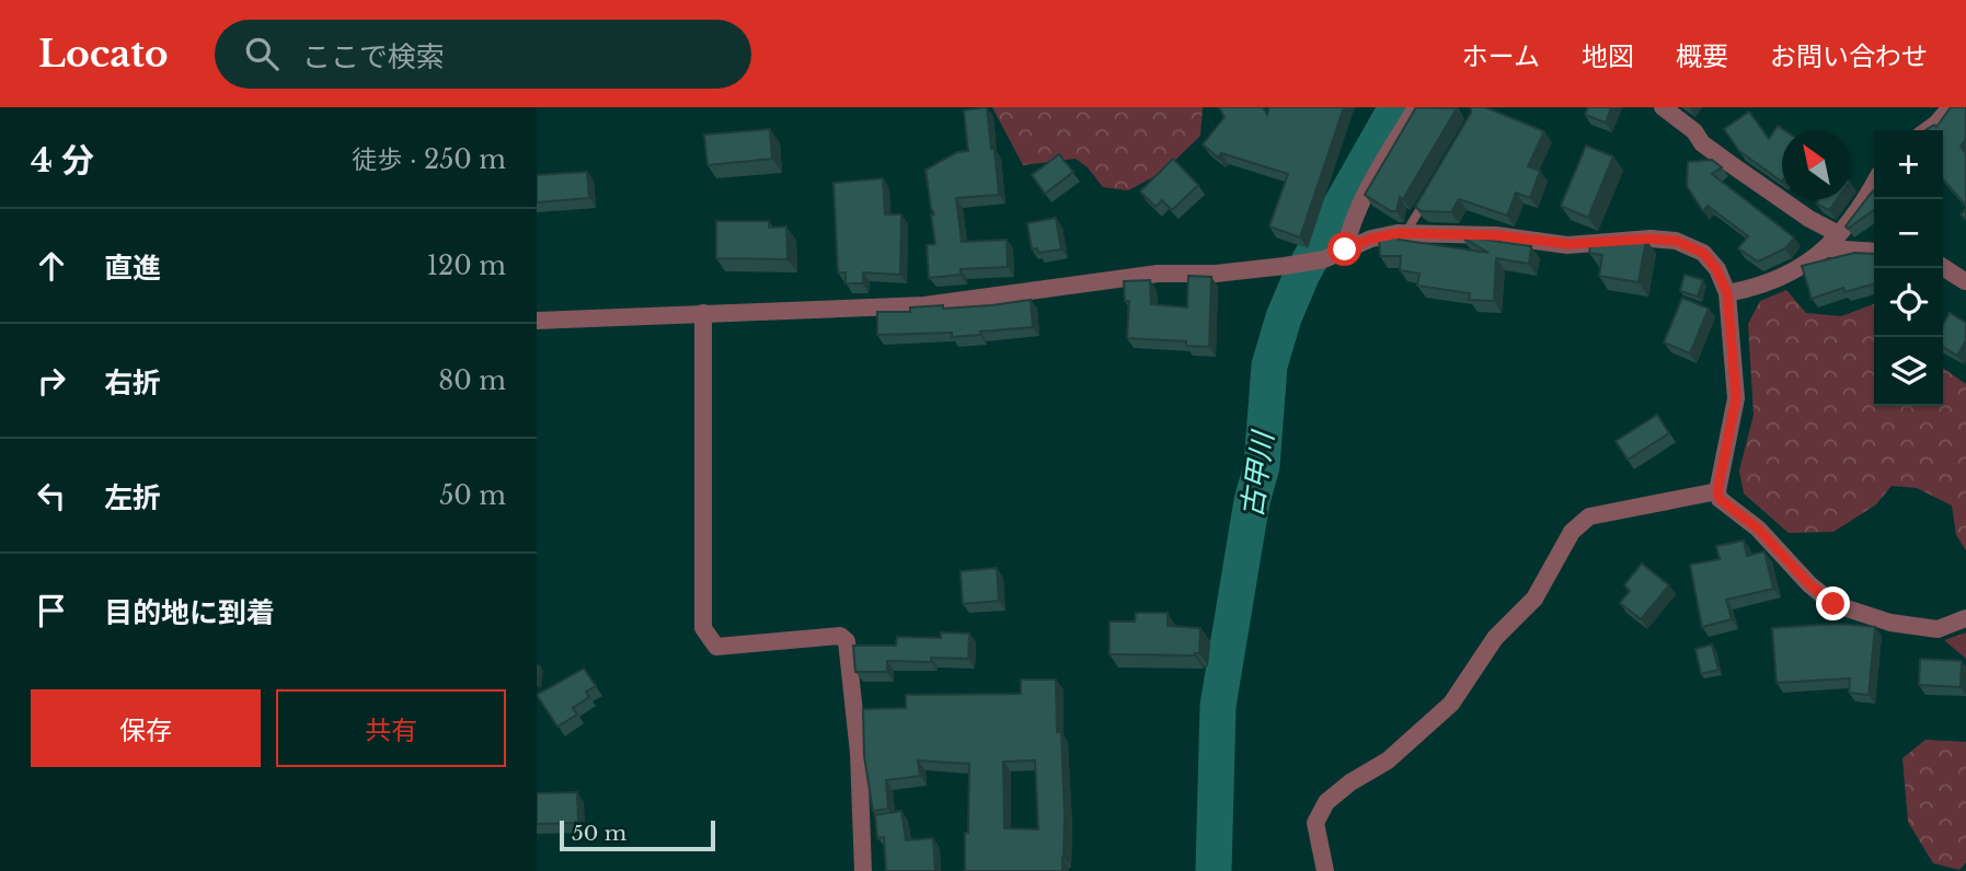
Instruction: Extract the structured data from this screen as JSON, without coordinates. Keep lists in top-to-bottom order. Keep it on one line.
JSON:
{"water":["古甲川"],"scale_bar":"50 m","north":"top left","page":{"header":"Locato","search":"ここで検索","nav":["ホーム","地図","概要","お問い合わせ"],"heading":["4 分","徒歩 · 250 m"],"map_buttons":["+","−"],"list":[["直進","120 m"],["右折","80 m"],["左折","50 m"],"目的地に到着"],"buttons":["保存","共有"],"scale":"50 m"}}
